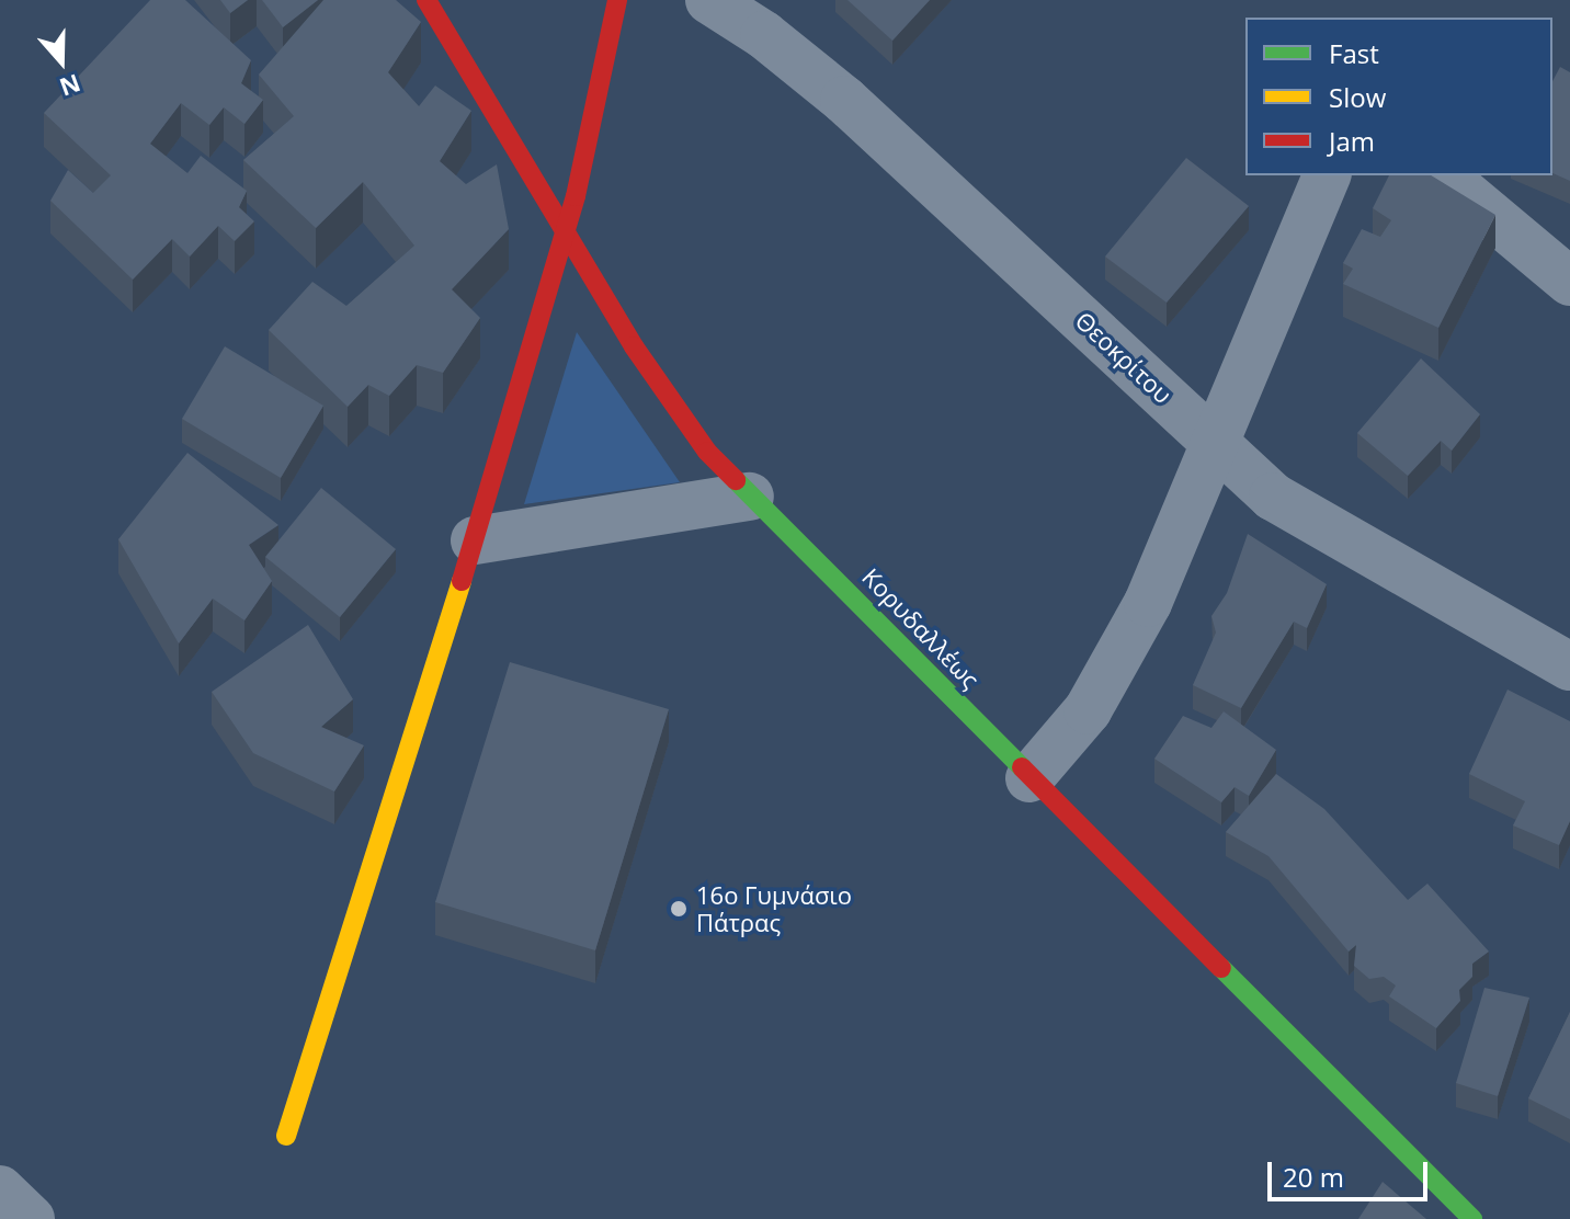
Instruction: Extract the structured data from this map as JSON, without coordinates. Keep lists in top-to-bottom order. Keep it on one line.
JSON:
{"streets":{"street":["Θεοκρίτου","Κορυδαλλέως"]},"places":["16ο Γυμνάσιο Πάτρας"],"legend":["Fast","Slow","Jam"],"scale_bar":"20 m","north":"bottom"}
